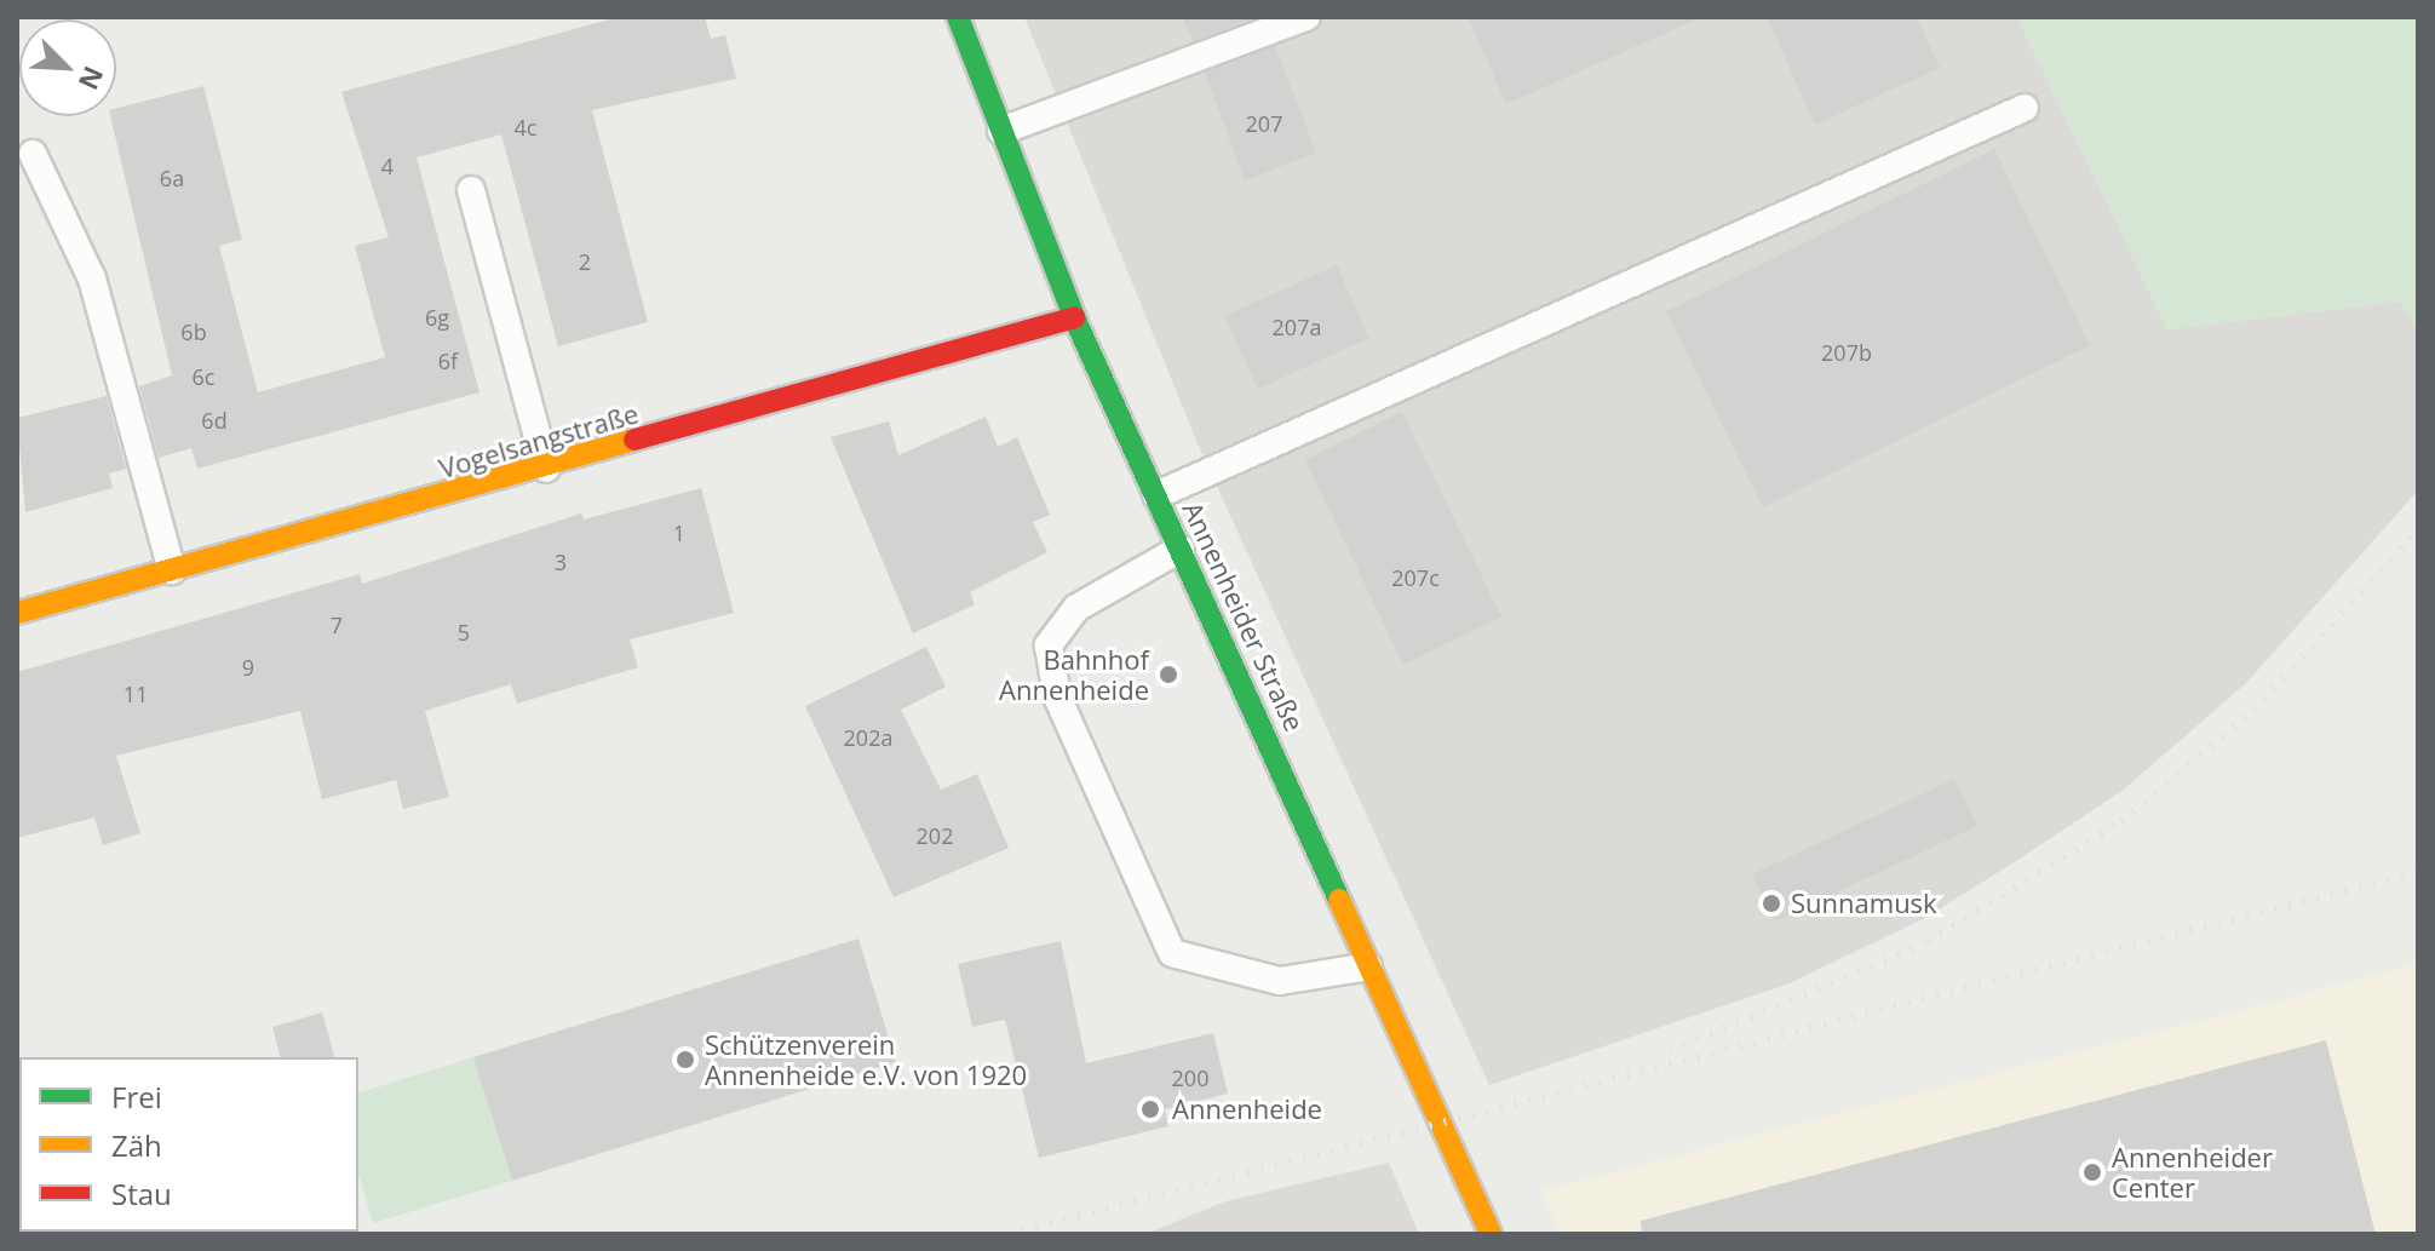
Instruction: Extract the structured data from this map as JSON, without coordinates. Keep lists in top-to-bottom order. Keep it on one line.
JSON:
{"streets":{"street":["Vogelsangstraße","Annenheider Straße"]},"crossings":[["Vogelsangstraße","Annenheider Straße"]],"places":["Bahnhof Annenheide","Sunnamusk","Schützenverein Annenheide e.V. von 1920","Annenheide","Annenheider Center"],"house_numbers":["207","4c","4","6a","2","6g","207a","6b","207b","6f","6c","6d","1","3","207c","7","5","9","11","202a","202","200"],"legend":["Frei","Zäh","Stau"],"north":"bottom right"}
